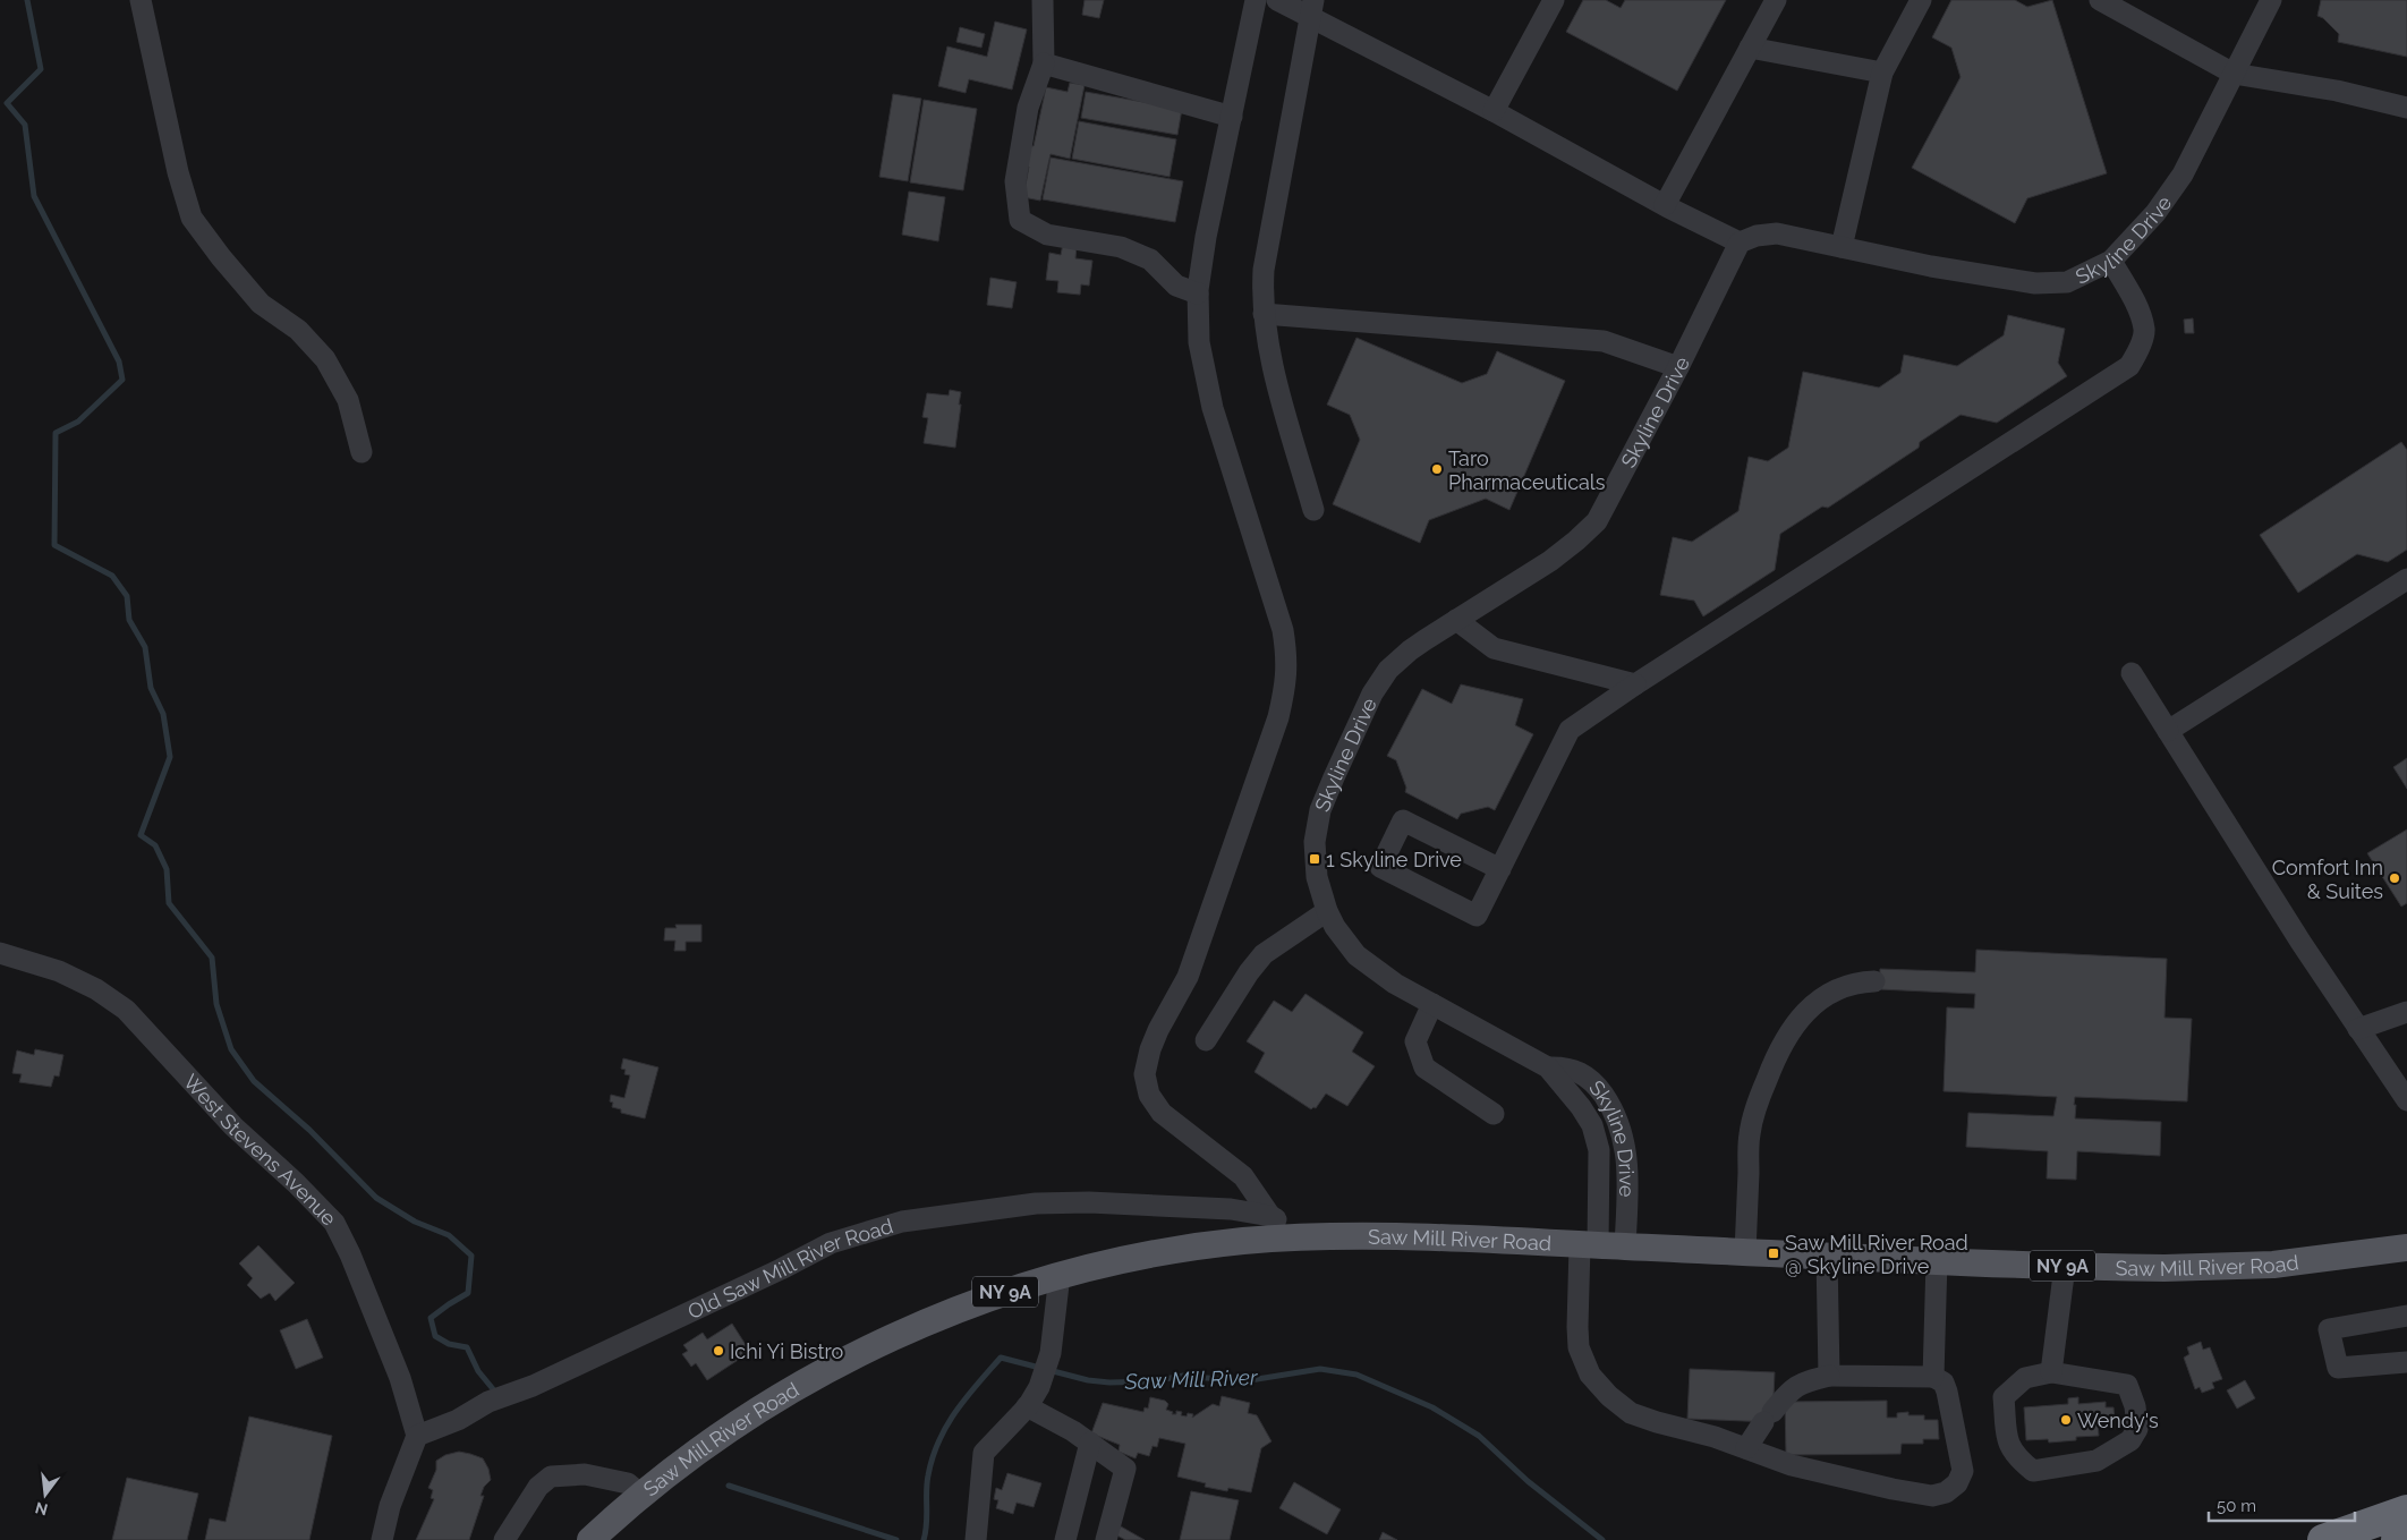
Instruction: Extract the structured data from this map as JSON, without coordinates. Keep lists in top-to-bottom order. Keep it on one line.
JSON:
{"streets":{"main road":["Saw Mill River Road","NY 9A"],"street":["Skyline Drive","West Stevens Avenue","Old Saw Mill River Road"]},"crossings":[["Skyline Drive","Saw Mill River Road"],["West Stevens Avenue","Old Saw Mill River Road"]],"water":["Saw Mill River"],"places":{"other":["Taro Pharmaceuticals","Comfort Inn & Suites","Ichi Yi Bistro","Wendy's"],"transit":["1 Skyline Drive","Saw Mill River Road @ Skyline Drive"]},"scale_bar":"50 m","north":"bottom"}
